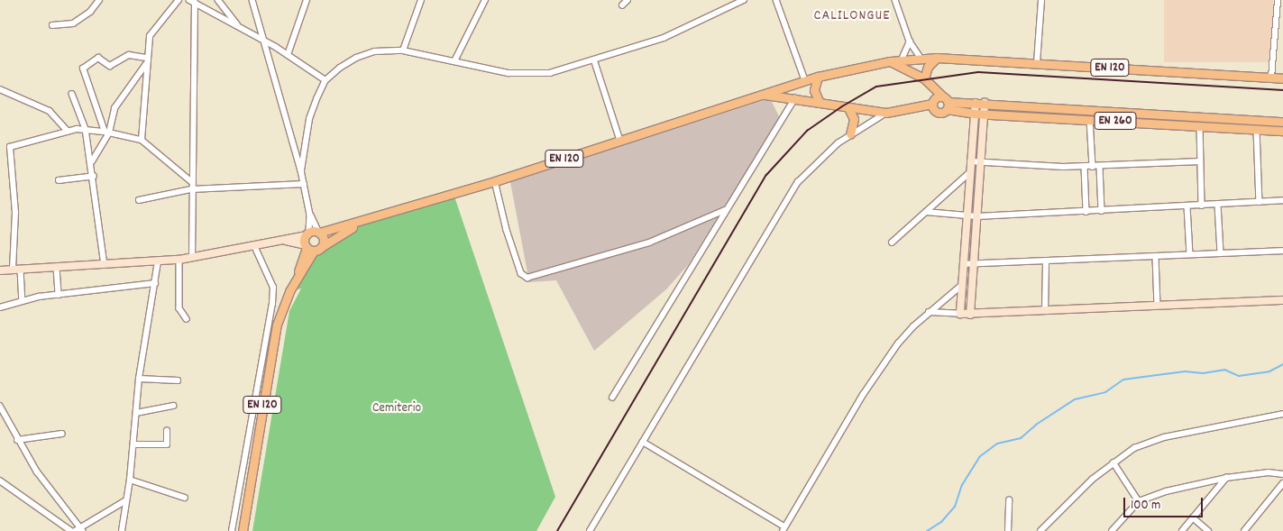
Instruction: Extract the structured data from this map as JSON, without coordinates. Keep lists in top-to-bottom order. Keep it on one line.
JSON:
{"streets":{"main road":["EN 120","EN 260"]},"crossings":[["EN 120","EN 260"]],"districts":["CALILONGUE"],"parks":["Cemiterio"],"scale_bar":"100 m"}
